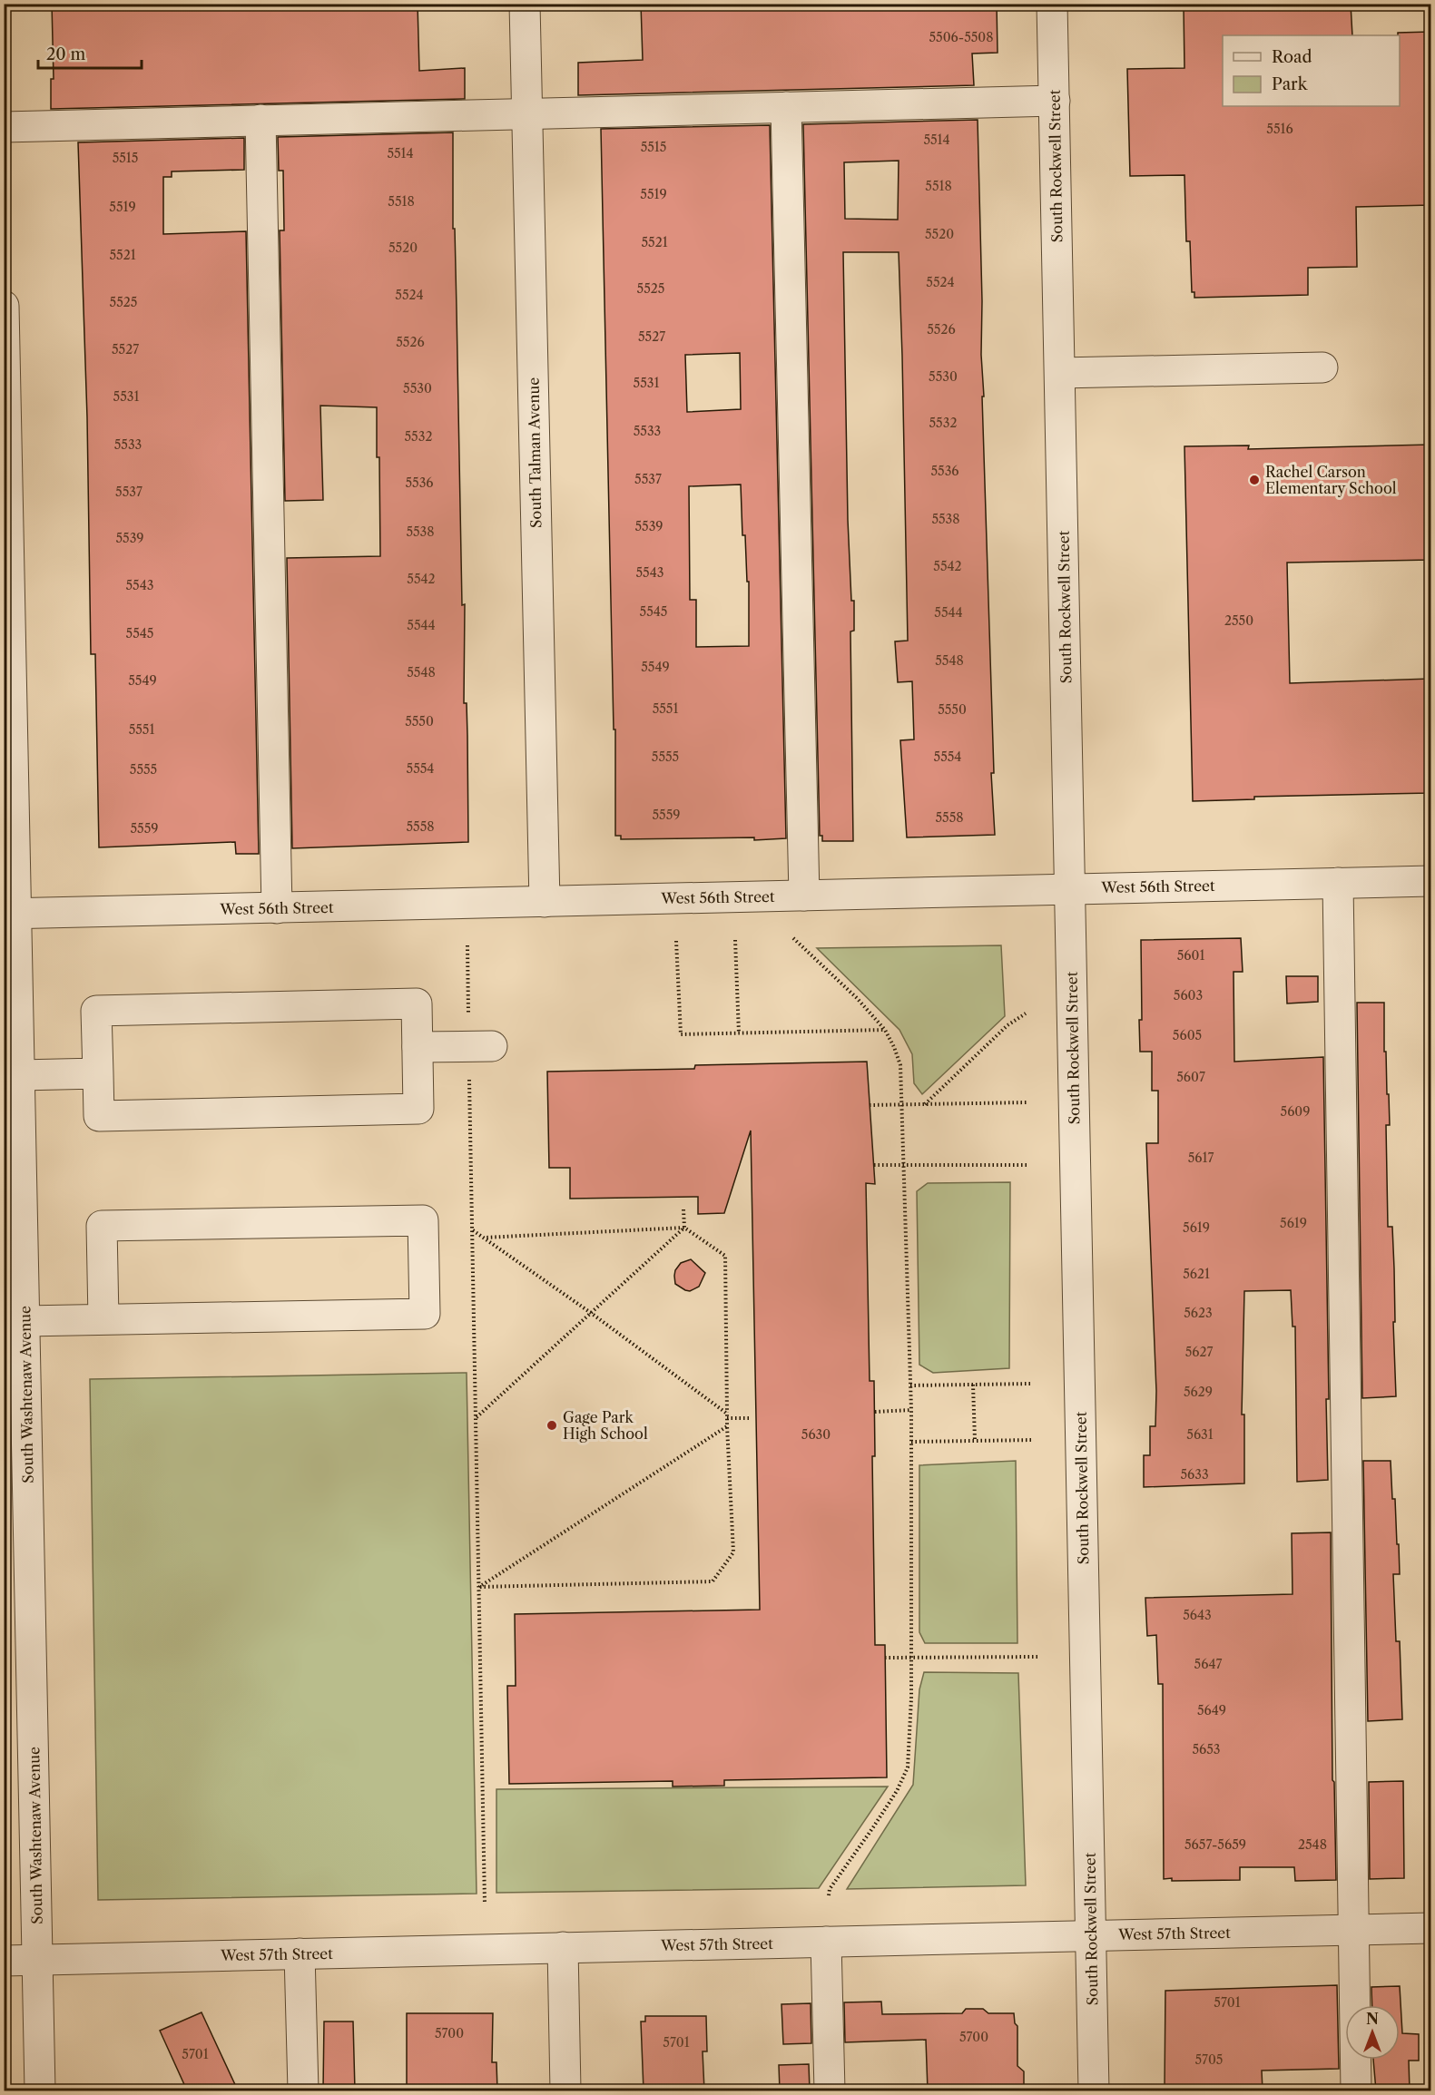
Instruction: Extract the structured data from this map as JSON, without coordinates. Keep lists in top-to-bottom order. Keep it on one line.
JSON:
{"streets":{"street":["South Rockwell Street","South Talman Avenue","West 56th Street","South Washtenaw Avenue","West 57th Street"]},"crossings":[["South Rockwell Street","West 56th Street"],["South Rockwell Street","West 57th Street"],["South Talman Avenue","West 56th Street"],["West 56th Street","South Washtenaw Avenue"],["South Washtenaw Avenue","West 57th Street"]],"places":["Rachel Carson Elementary School","Gage Park High School"],"house_numbers":["5506-5508","5516","5514","5515","5514","5515","5518","5519","5518","5519","5520","5521","5520","5521","5524","5525","5524","5525","5526","5527","5526","5527","5530","5531","5530","5531","5532","5533","5532","5533","5536","5537","5536","5537","5538","5539","5538","5539","5542","5543","5542","5543","5545","5544","2550","5544","5545","5548","5549","5548","5549","5551","5550","5550","5551","5555","5554","5554","5555","5559","5558","5558","5559","5601","5603","5605","5607","5609","5617","5619","5619","5621","5623","5627","5629","5630","5631","5633","5643","5647","5649","5653","5657-5659","2548","5701","5700","5700","5701","5701","5705"],"legend":["Road","Park"],"scale_bar":"20 m","north":"top"}
